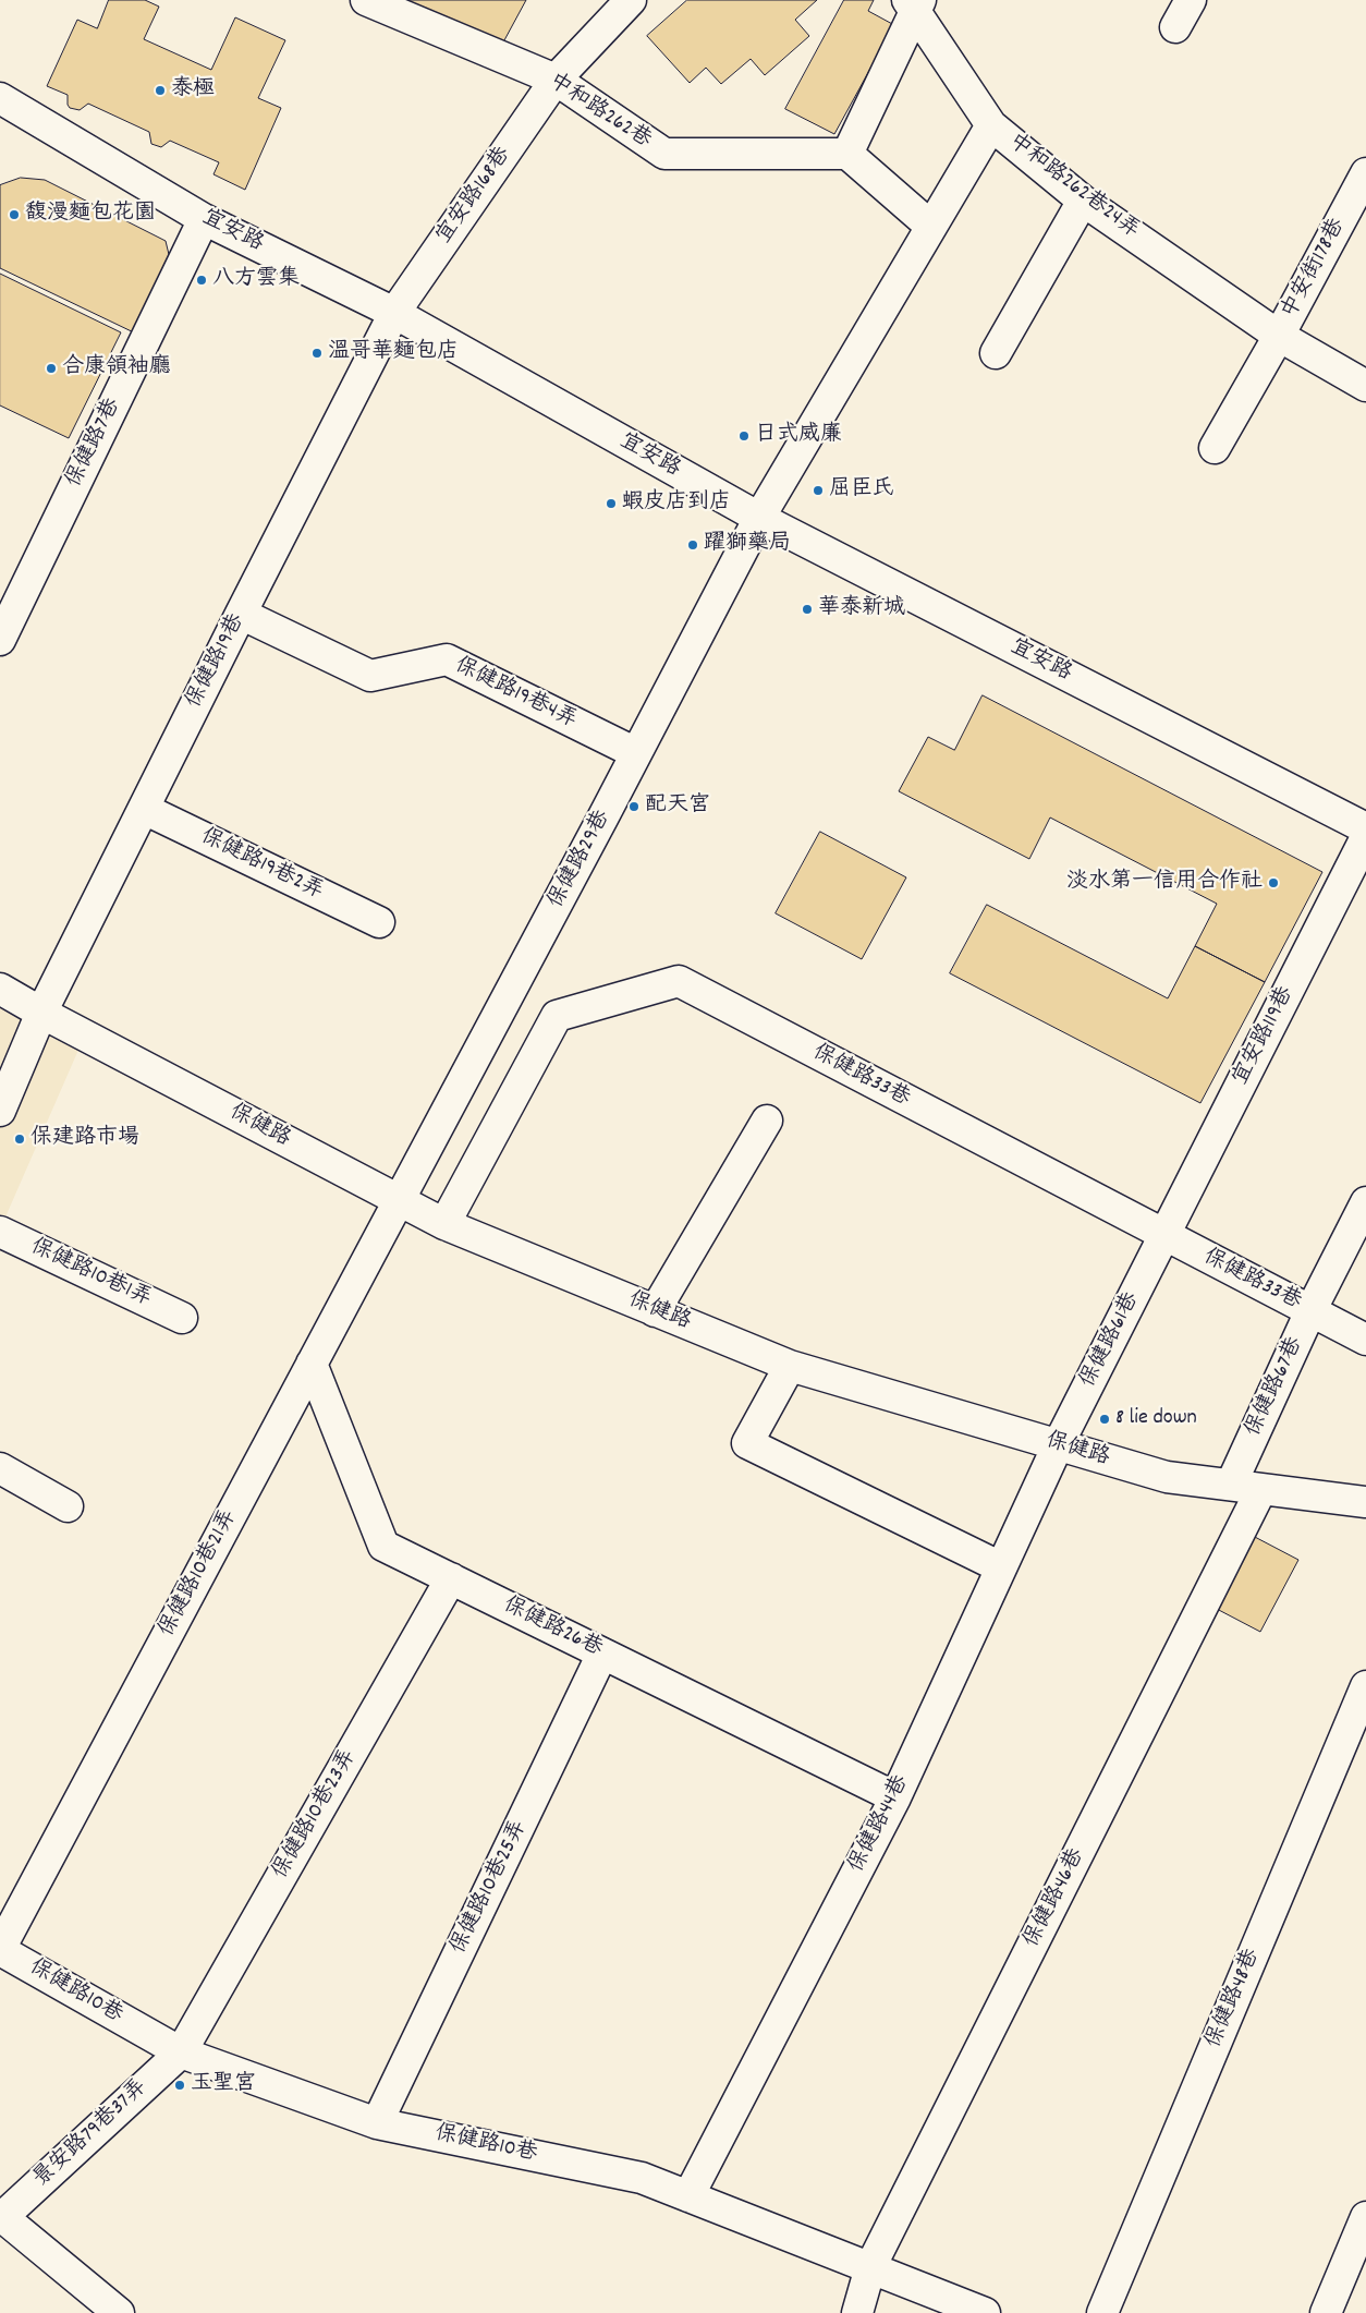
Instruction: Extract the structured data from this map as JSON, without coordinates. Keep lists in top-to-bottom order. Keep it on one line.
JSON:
{"streets":{"street":["中和路262巷","中和路262巷24弄","宜安路168巷","宜安路","中安街178巷","保健路7巷","保健路19巷","保健路19巷4弄","保健路29巷","保健路19巷2弄","宜安路119巷","保健路33巷","保健路","保健路10巷1弄","保健路61巷","保健路67巷","保健路10巷21弄","保健路26巷","保健路10巷23弄","保健路44巷","保健路10巷25弄","保健路46巷","保健路10巷","保健路48巷","景安路79巷37弄"]},"crossings":[["中和路262巷","宜安路168巷"],["中和路262巷24弄","中安街178巷"],["宜安路168巷","宜安路"],["宜安路168巷","保健路19巷"],["宜安路","保健路7巷"],["宜安路","保健路19巷"],["宜安路","保健路29巷"],["保健路19巷","保健路19巷4弄"],["保健路19巷","保健路19巷2弄"],["保健路19巷","保健路"],["保健路19巷4弄","保健路29巷"],["保健路29巷","保健路"],["保健路29巷","保健路10巷21弄"],["宜安路119巷","保健路33巷"],["宜安路119巷","保健路61巷"],["保健路33巷","保健路"],["保健路33巷","保健路61巷"],["保健路33巷","保健路67巷"],["保健路","保健路61巷"],["保健路","保健路67巷"],["保健路","保健路10巷21弄"],["保健路","保健路44巷"],["保健路","保健路46巷"],["保健路61巷","保健路44巷"],["保健路10巷21弄","保健路26巷"],["保健路10巷21弄","保健路10巷"],["保健路26巷","保健路10巷23弄"],["保健路26巷","保健路44巷"],["保健路26巷","保健路10巷25弄"],["保健路10巷23弄","保健路10巷"],["保健路10巷23弄","景安路79巷37弄"],["保健路44巷","保健路10巷"],["保健路10巷25弄","保健路10巷"],["保健路46巷","保健路10巷"],["保健路10巷","景安路79巷37弄"]],"places":["泰極","馥漫麵包花園","八方雲集","溫哥華麵包店","合康領袖廳","日式威廉","屈臣氏","蝦皮店到店","躍獅藥局","華泰新城","配天宮","淡水第一信用合作社","保建路市場","8 lie down","玉聖宮"]}
